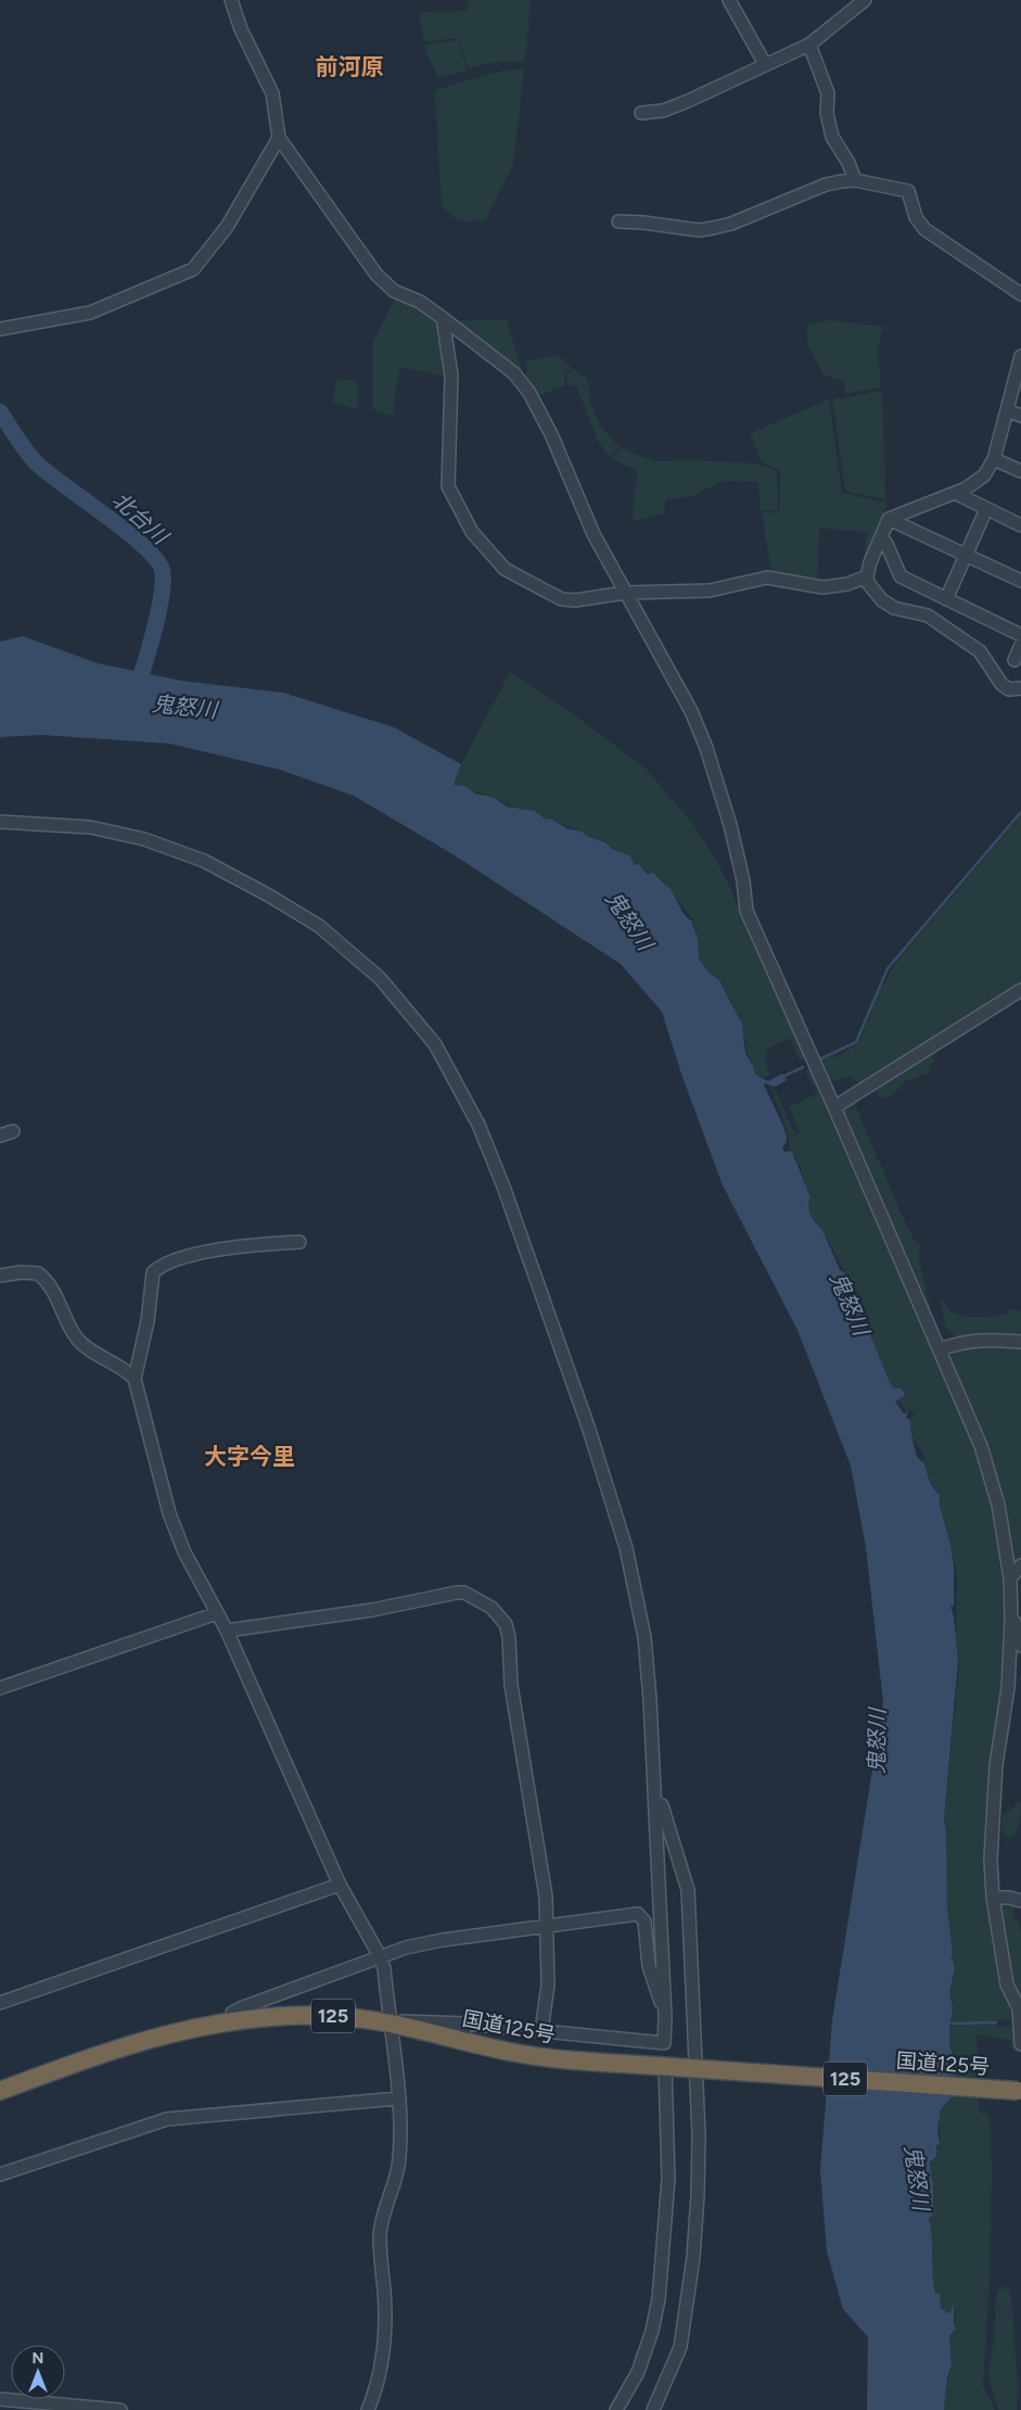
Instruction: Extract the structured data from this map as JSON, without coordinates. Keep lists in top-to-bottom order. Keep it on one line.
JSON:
{"streets":{"highway":["125","国道125号"]},"districts":["前河原","大字今里"],"water":["北台川","鬼怒川"],"north":"top"}
